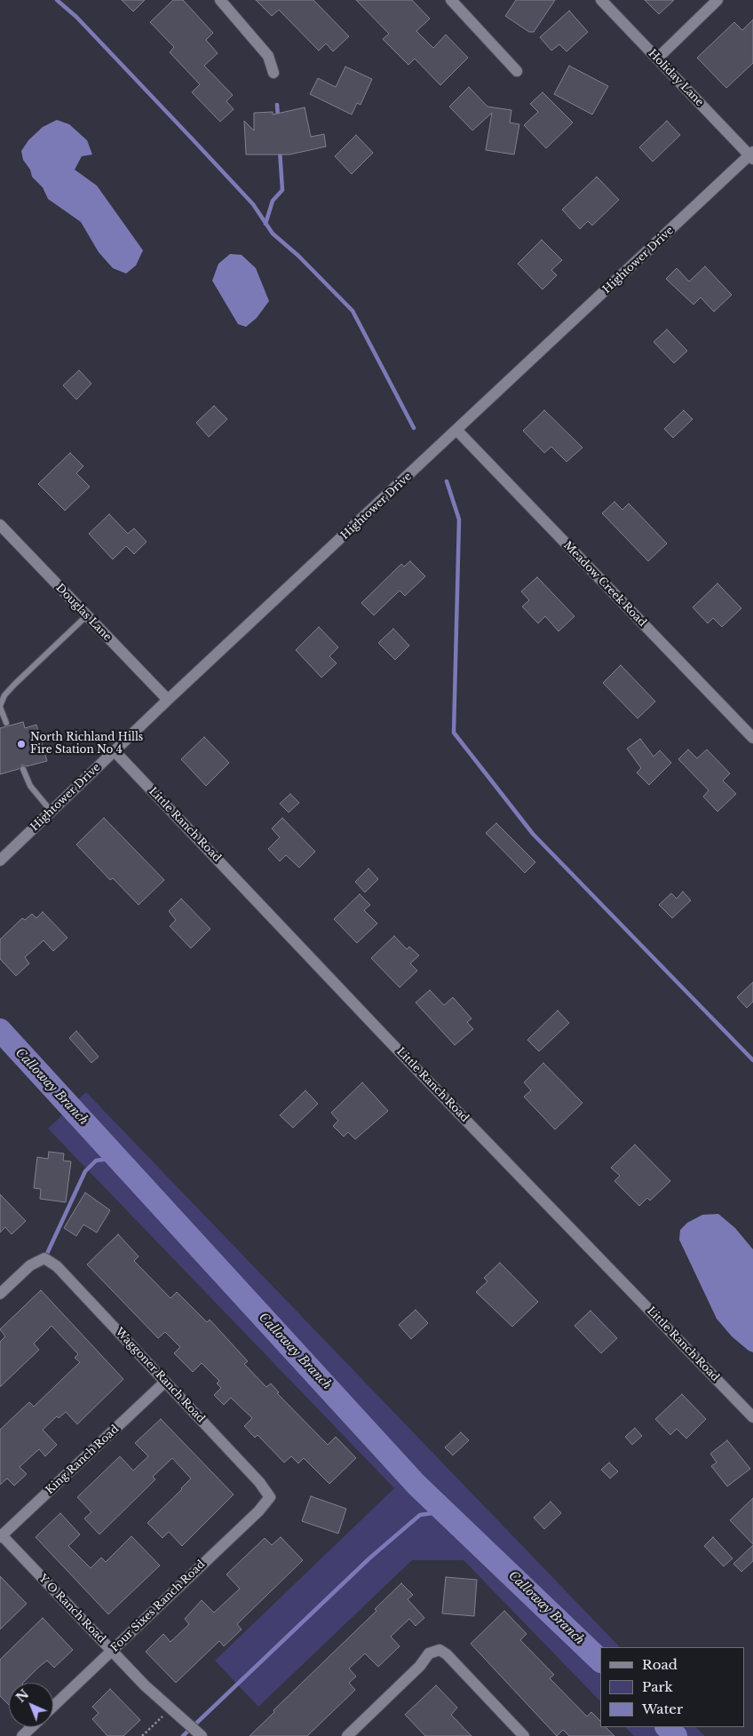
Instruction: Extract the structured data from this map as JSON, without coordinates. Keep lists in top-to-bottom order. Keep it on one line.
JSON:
{"streets":{"street":["Holiday Lane","Hightower Drive","Meadow Creek Road","Douglas Lane","Little Ranch Road","Waggoner Ranch Road","King Ranch Road","Four Sixes Ranch Road","Y O Ranch Road"]},"crossings":[["Holiday Lane","Hightower Drive"],["Hightower Drive","Meadow Creek Road"],["Hightower Drive","Douglas Lane"],["Hightower Drive","Little Ranch Road"],["Waggoner Ranch Road","King Ranch Road"],["Waggoner Ranch Road","Four Sixes Ranch Road"],["King Ranch Road","Y O Ranch Road"],["Four Sixes Ranch Road","Y O Ranch Road"]],"water":["Calloway Branch"],"places":["North Richland Hills Fire Station No 4"],"legend":["Road","Park","Water"],"north":"top left"}
